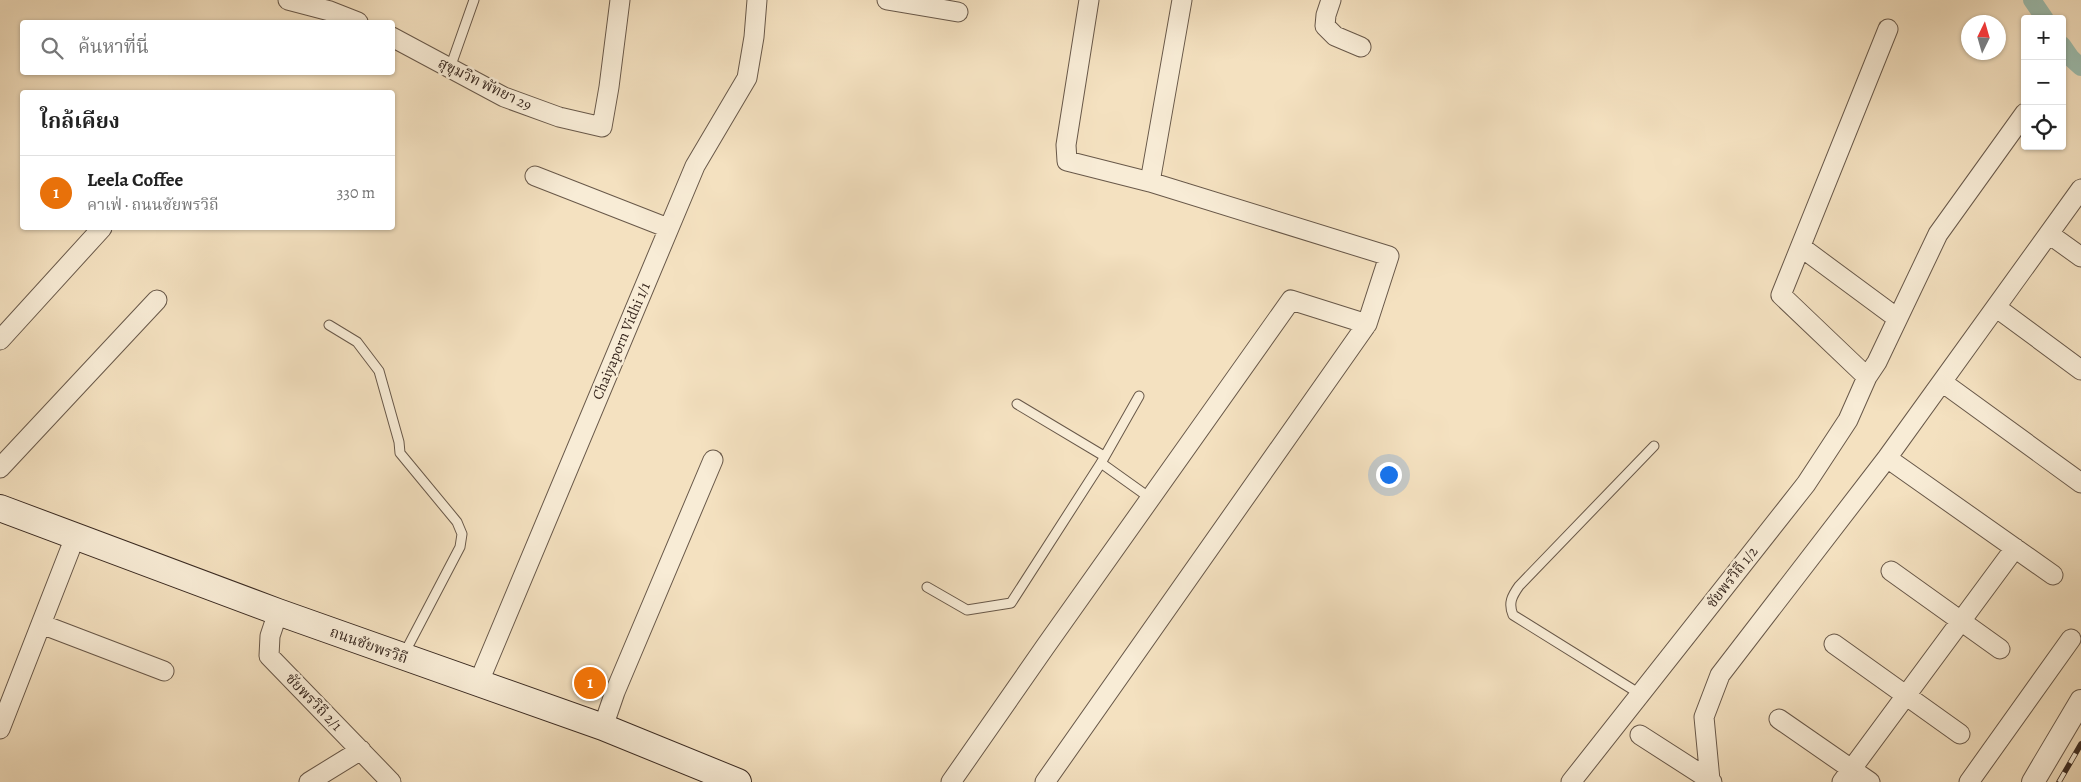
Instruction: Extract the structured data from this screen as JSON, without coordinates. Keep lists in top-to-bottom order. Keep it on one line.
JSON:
{"streets":{"main road":["ถนนชัยพรวิถี"],"street":["สุขุมวิท พัทยา 29","Chaiyaporn Vidhi 1/1","ชัยพรวิถี 1/2","ชัยพรวิถี 2/1"]},"crossings":[["Chaiyaporn Vidhi 1/1","ถนนชัยพรวิถี"],["ถนนชัยพรวิถี","ชัยพรวิถี 2/1"]],"north":"top","page":{"map_buttons":["+","−"],"search":"ค้นหาที่นี่","heading":"ใกล้เคียง","list":[{"mark":"1","name":"Leela Coffee","note":"คาเฟ่ · ถนนชัยพรวิถี","value":"330 m"}],"pins":"1"}}
